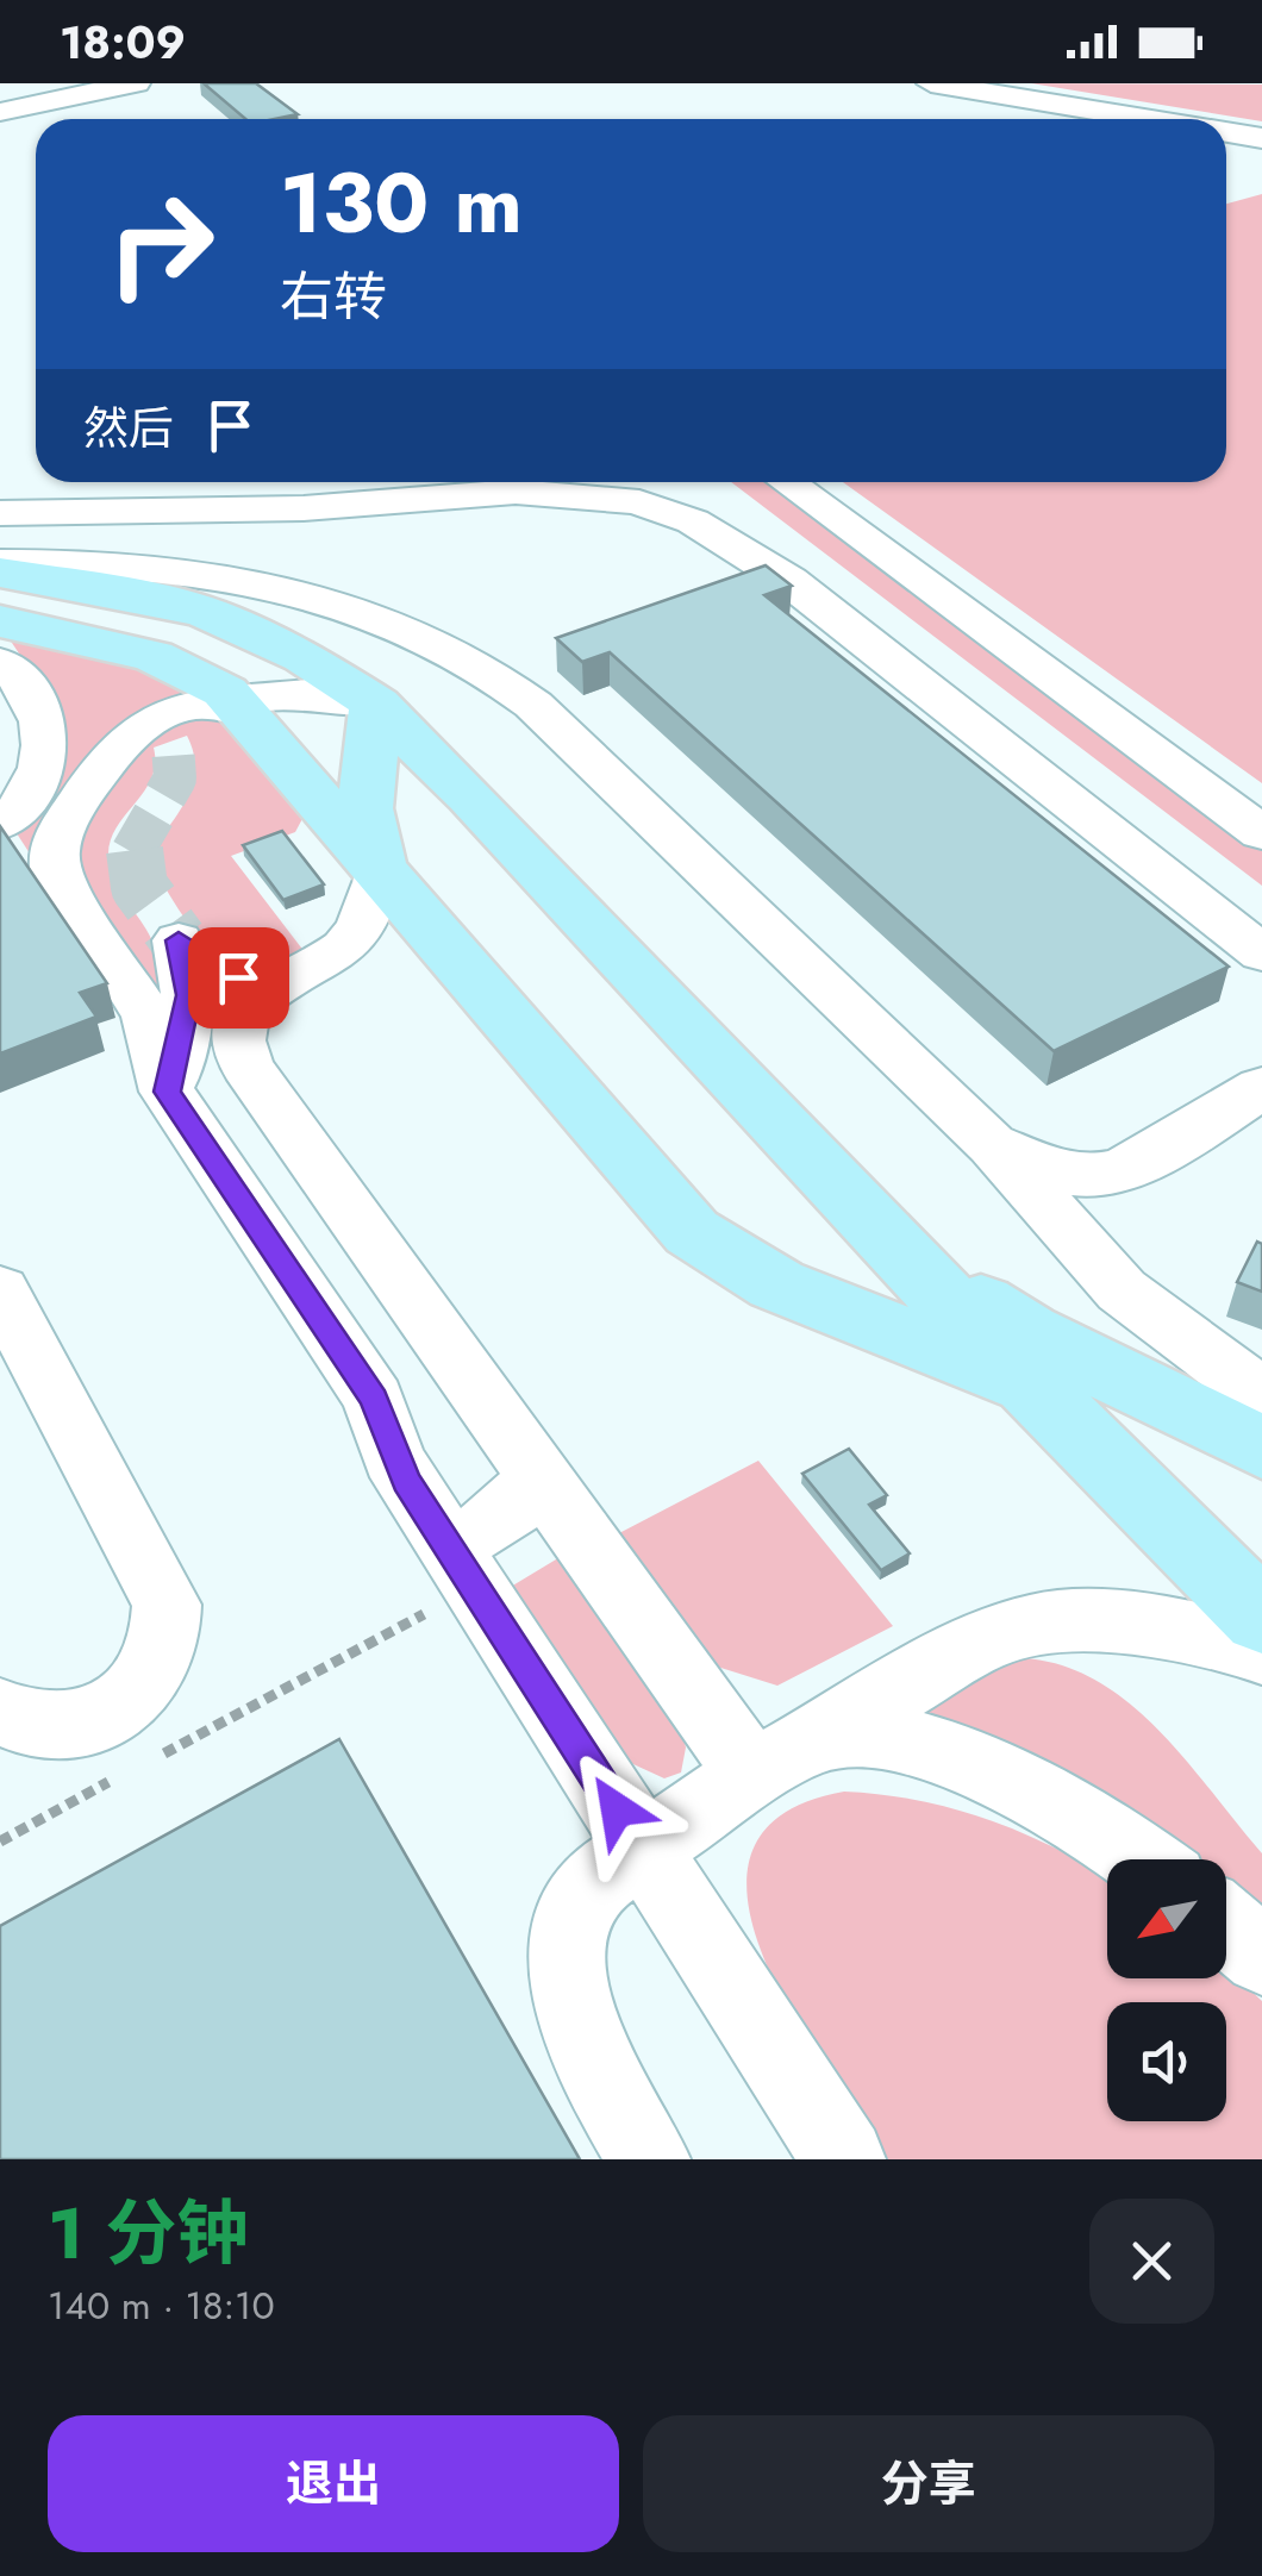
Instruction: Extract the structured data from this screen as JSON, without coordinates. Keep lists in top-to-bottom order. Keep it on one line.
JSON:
{"north":"bottom left","page":{"status":"18:09","turn":["130 m","右转"],"then":"然后","heading":["1 分钟","140 m · 18:10"],"buttons":["退出","分享"]}}
